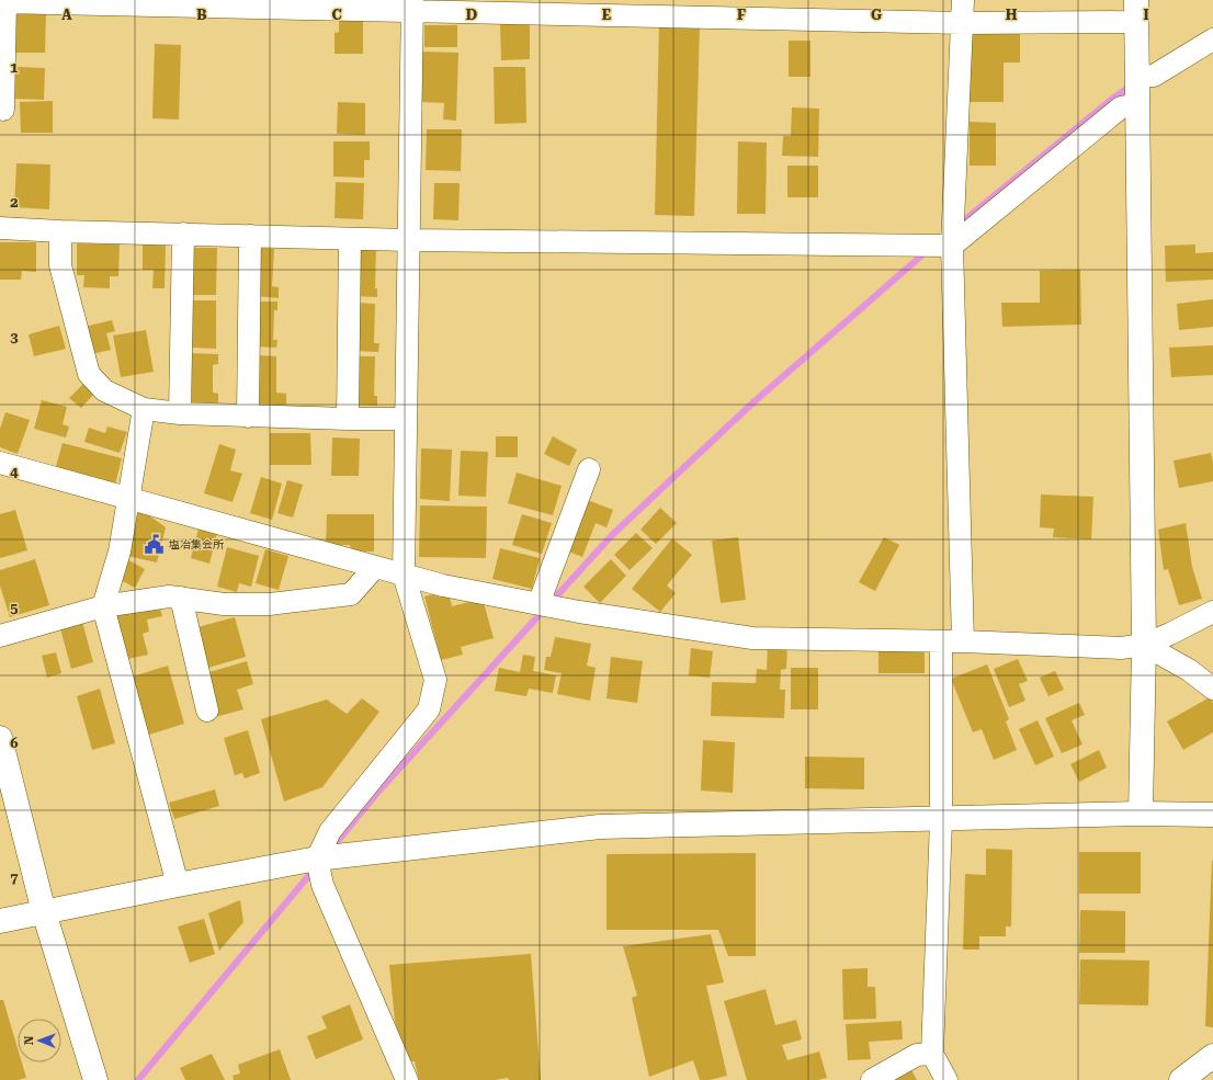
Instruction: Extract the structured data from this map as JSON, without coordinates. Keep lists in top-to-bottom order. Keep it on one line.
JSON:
{"places":{"public building":["塩冶集会所"]},"north":"left","grid":{"columns":["A","B","C","D","E","F","G","H","I"],"rows":["1","2","3","4","5","6","7"]}}
